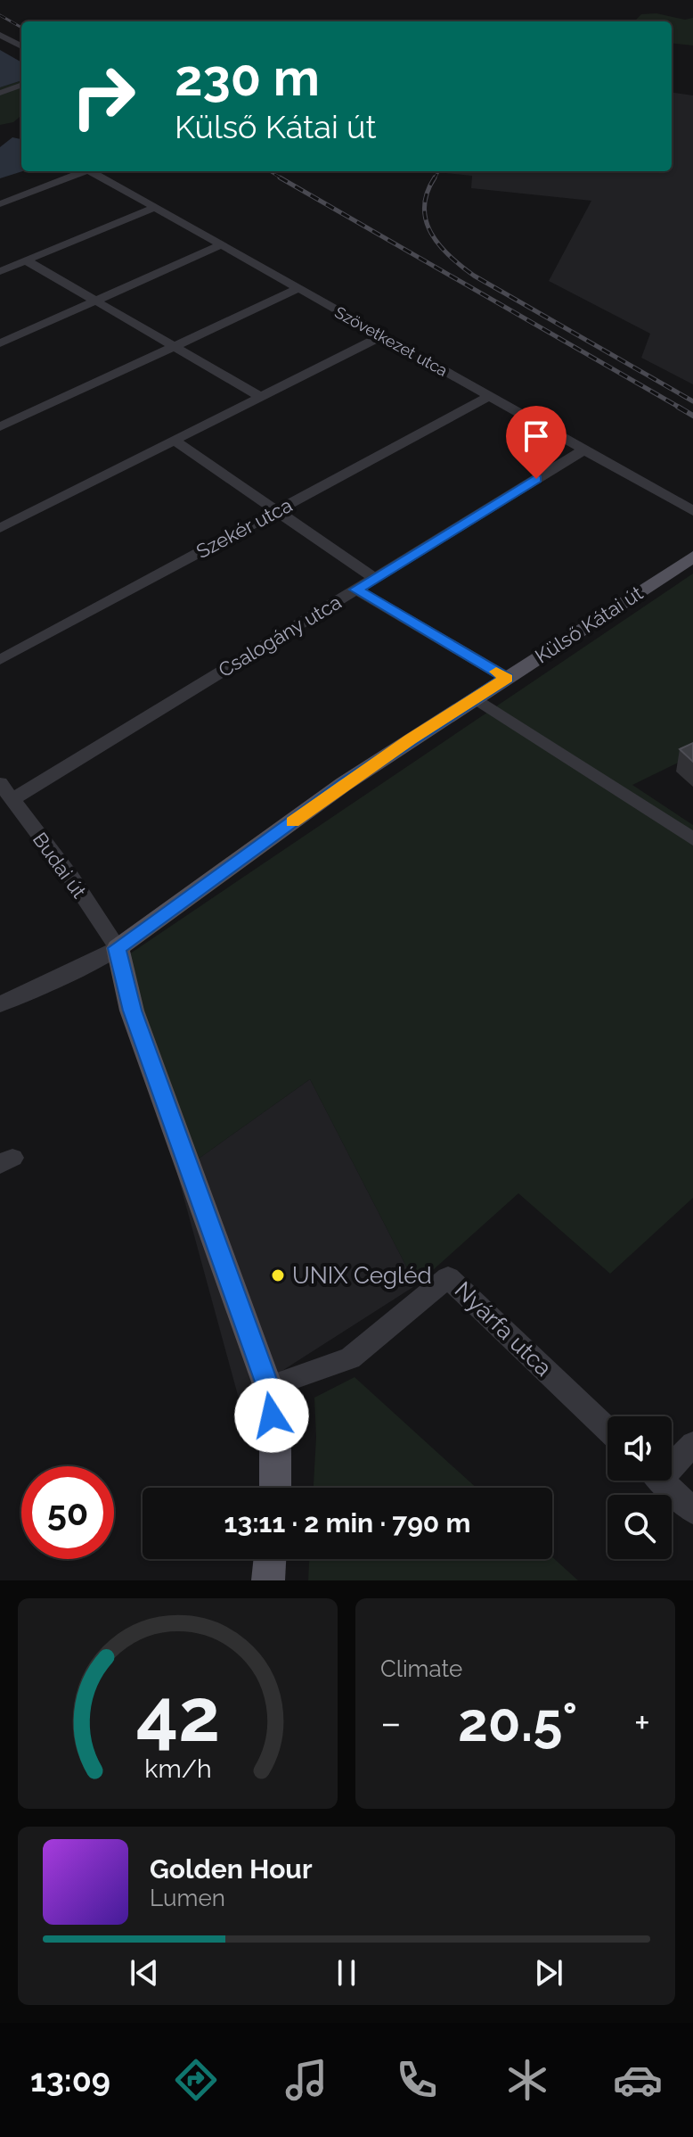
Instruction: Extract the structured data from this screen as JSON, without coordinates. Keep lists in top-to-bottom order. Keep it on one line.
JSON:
{"streets":{"main road":["Külső Kátai út"],"street":["Szövetkezet utca","Szekér utca","Csalogány utca","Budai út","Nyárfa utca"]},"crossings":[["Szövetkezet utca","Szekér utca"],["Szövetkezet utca","Csalogány utca"],["Külső Kátai út","Budai út"],["Csalogány utca","Budai út"]],"places":["UNIX Cegléd"],"page":{"turn":["230 m","Külső Kátai út"],"limit":"50","trip":"13:11 · 2 min · 790 m","tile":"Climate","heat":["−","20.5°","+"],"song":["Golden Hour","Lumen"],"tabs":"13:09","gauge":["42","km/h"]}}
